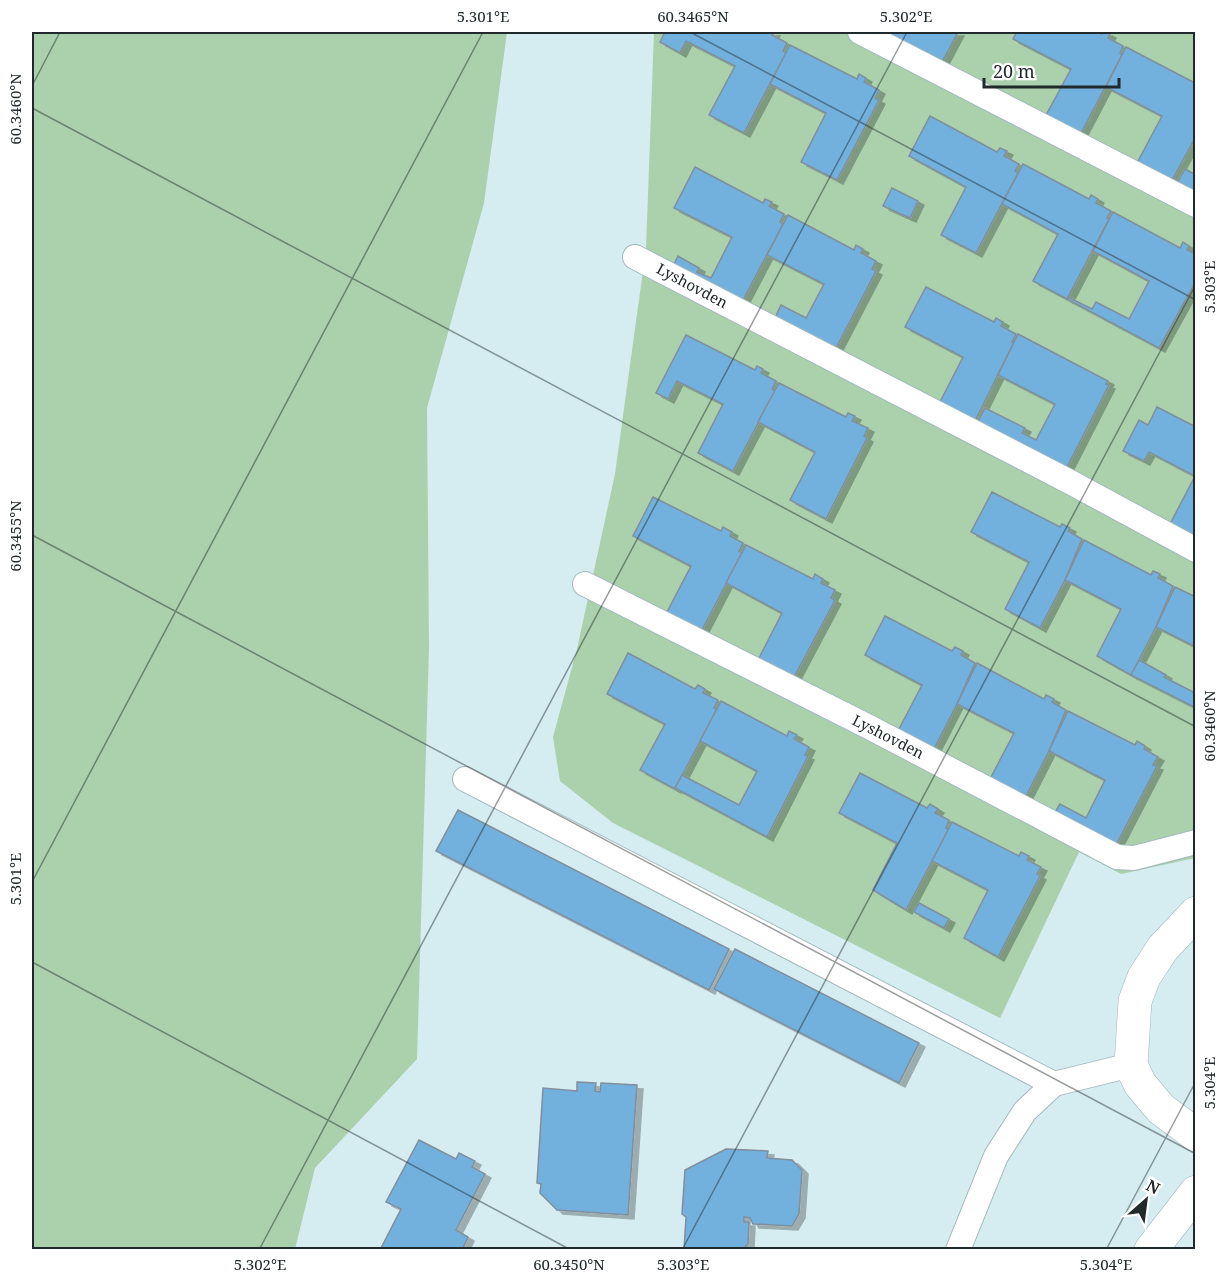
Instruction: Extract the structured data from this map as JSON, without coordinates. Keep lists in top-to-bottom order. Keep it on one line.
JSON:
{"streets":{"lane":["Lyshovden"]},"scale_bar":"20 m","north":"top right","coordinates":["5.301°E","60.3465°N","5.302°E","60.3460°N","5.303°E","60.3455°N","5.304°E","60.3450°N"]}
